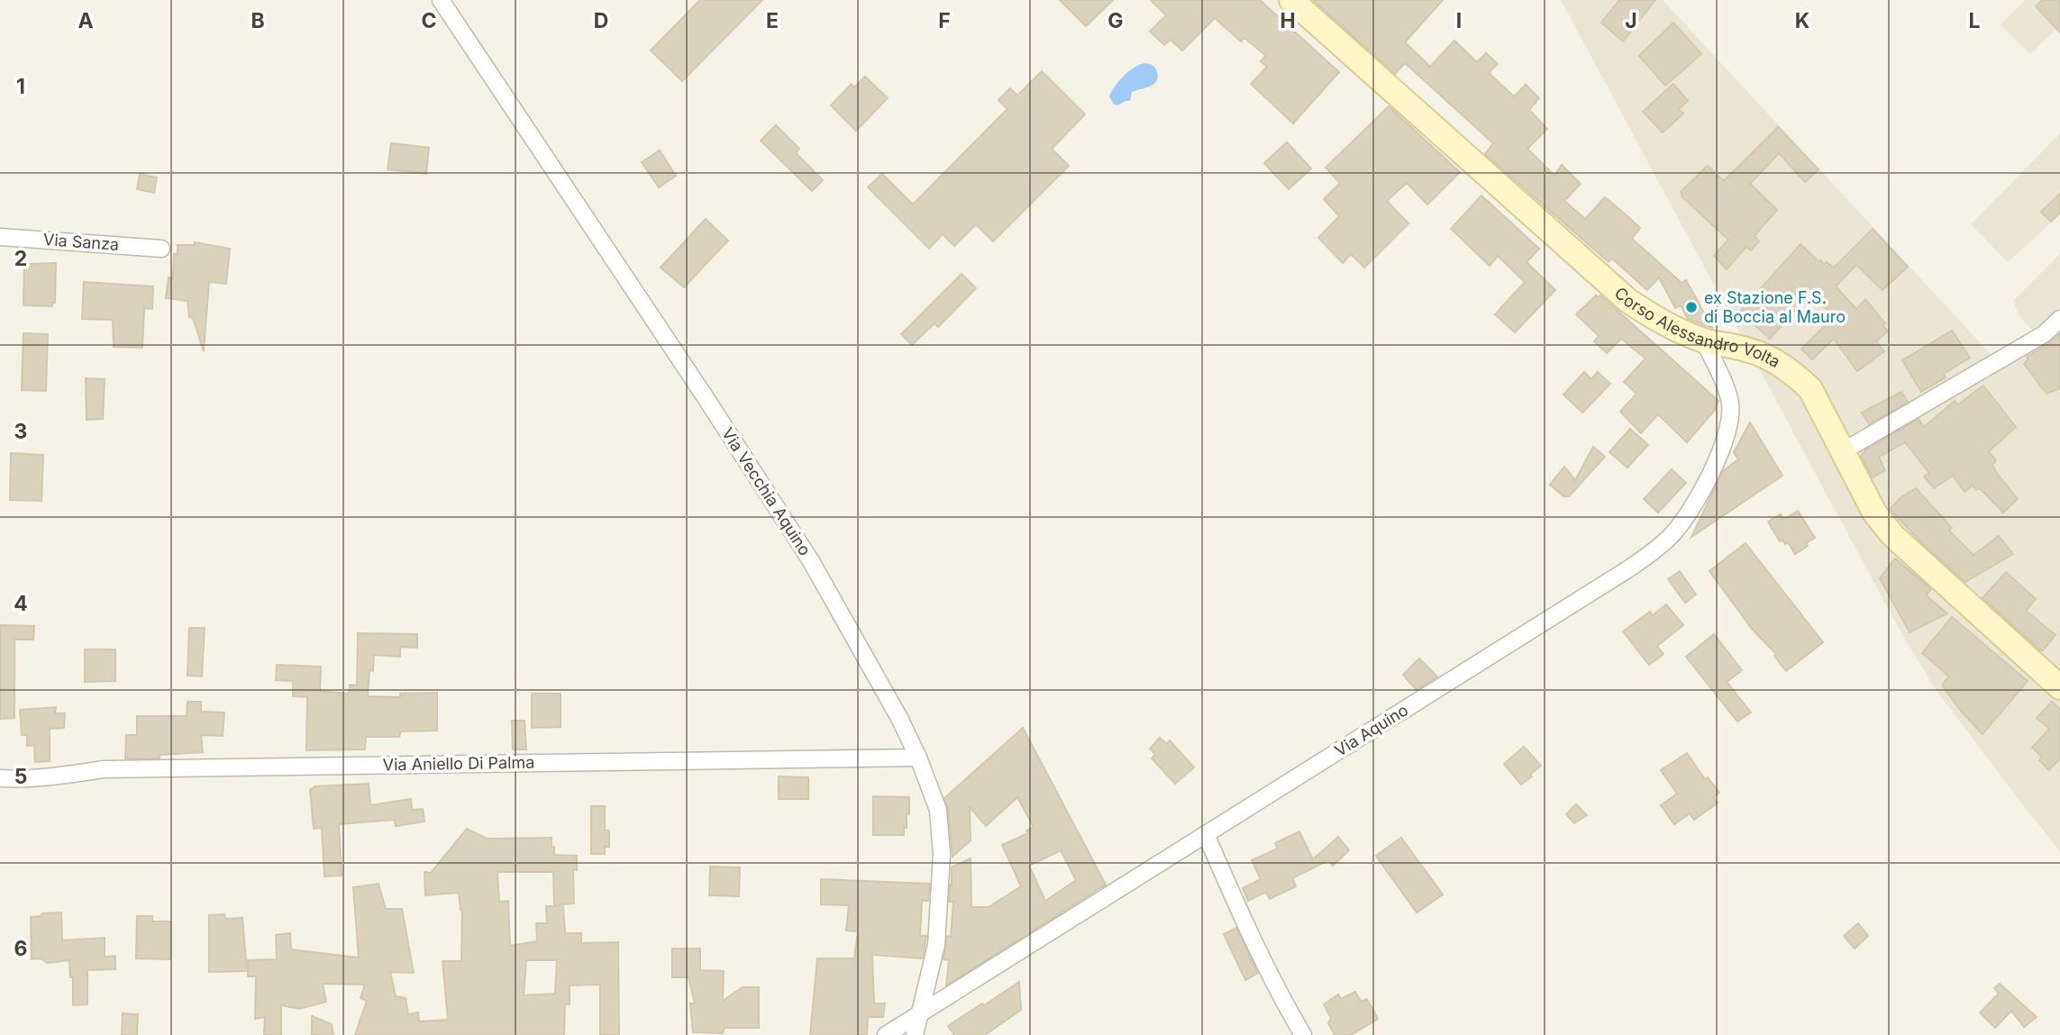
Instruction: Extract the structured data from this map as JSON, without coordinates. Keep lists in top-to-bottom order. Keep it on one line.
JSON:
{"streets":{"main road":["Corso Alessandro Volta"],"street":["Via Sanza","Via Vecchia Aquino","Via Aquino","Via Aniello Di Palma"]},"crossings":[["Corso Alessandro Volta","Via Aquino"],["Via Vecchia Aquino","Via Aquino"],["Via Vecchia Aquino","Via Aniello Di Palma"]],"places":["ex Stazione F.S. di Boccia al Mauro"],"grid":{"columns":["A","B","C","D","E","F","G","H","I","J","K","L"],"rows":["1","2","3","4","5","6"]}}
